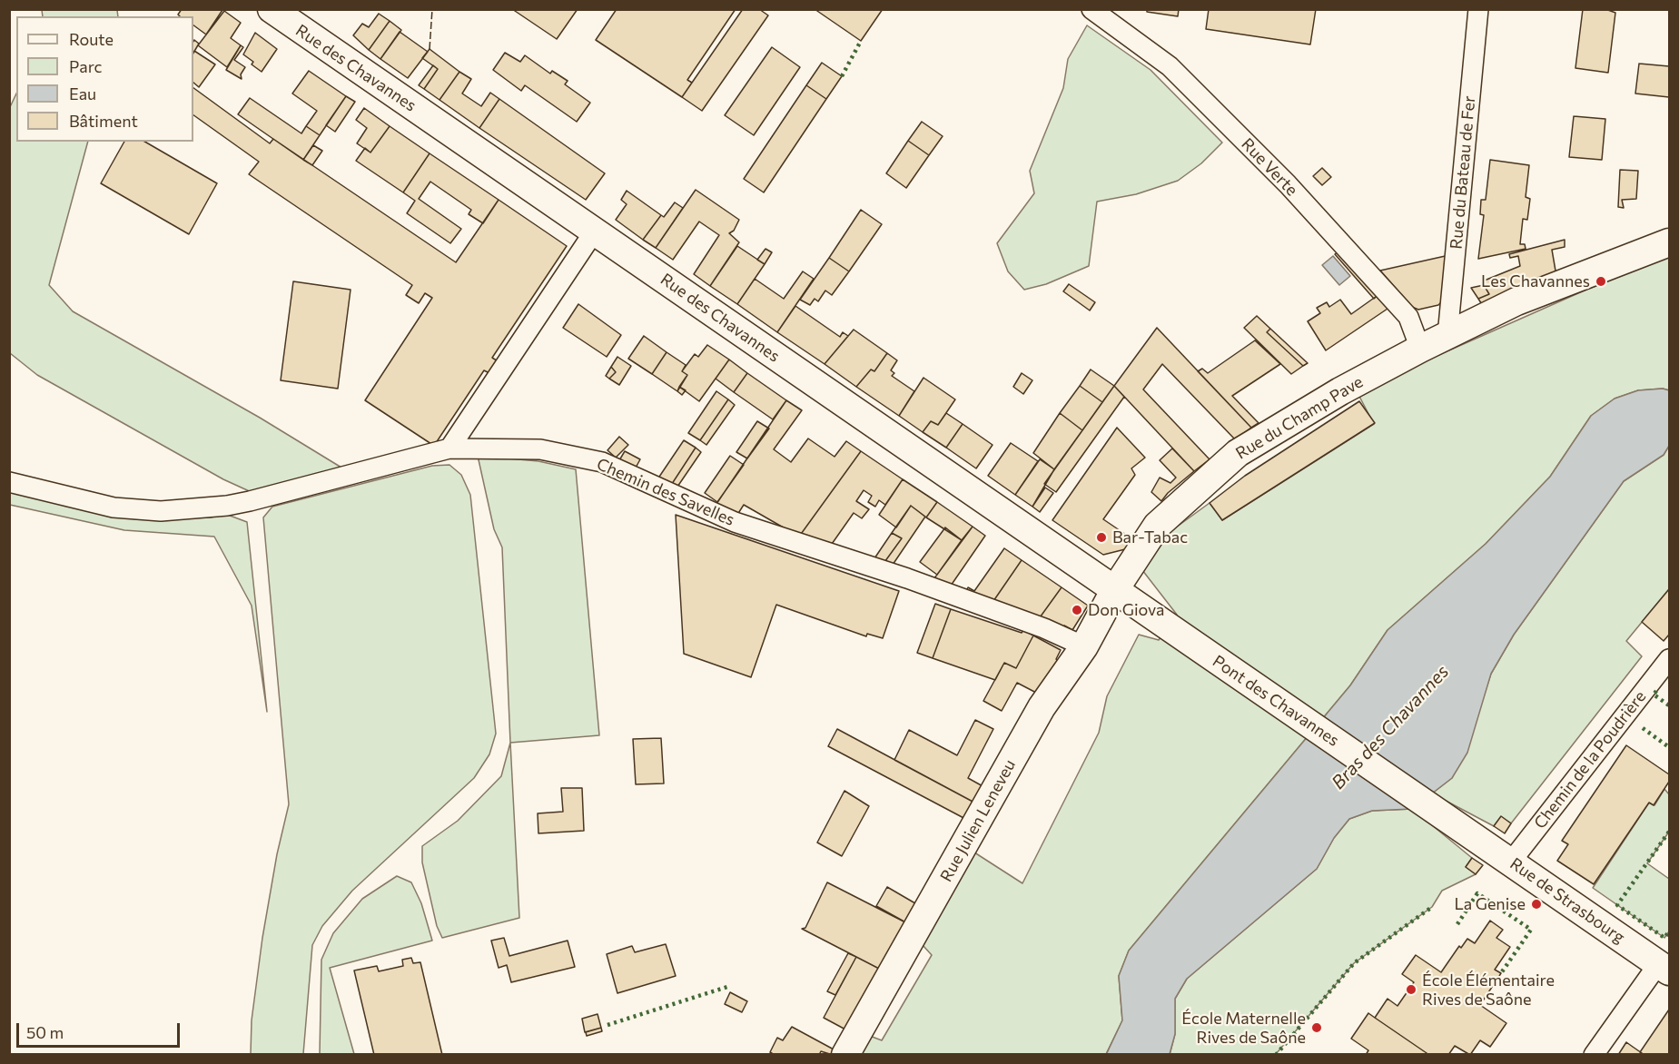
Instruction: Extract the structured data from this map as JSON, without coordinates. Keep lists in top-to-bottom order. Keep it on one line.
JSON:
{"streets":{"main road":["Rue des Chavannes","Rue du Champ Pave","Pont des Chavannes","Rue Julien Leneveu","Rue de Strasbourg"],"street":["Rue Verte","Rue du Bateau de Fer","Chemin des Savelles","Chemin de la Poudrière"]},"crossings":[["Rue des Chavannes","Rue du Champ Pave"],["Rue des Chavannes","Pont des Chavannes"],["Rue des Chavannes","Rue Julien Leneveu"],["Rue Verte","Rue du Champ Pave"],["Rue du Bateau de Fer","Rue du Champ Pave"],["Rue du Champ Pave","Rue Julien Leneveu"],["Chemin des Savelles","Rue Julien Leneveu"],["Pont des Chavannes","Rue de Strasbourg"],["Chemin de la Poudrière","Rue de Strasbourg"]],"water":["Bras des Chavannes"],"places":["Les Chavannes","Bar-Tabac","Don Giova","La Genise","École Élémentaire Rives de Saône","École Maternelle Rives de Saône"],"legend":["Route","Parc","Eau","Bâtiment"],"scale_bar":"50 m"}
